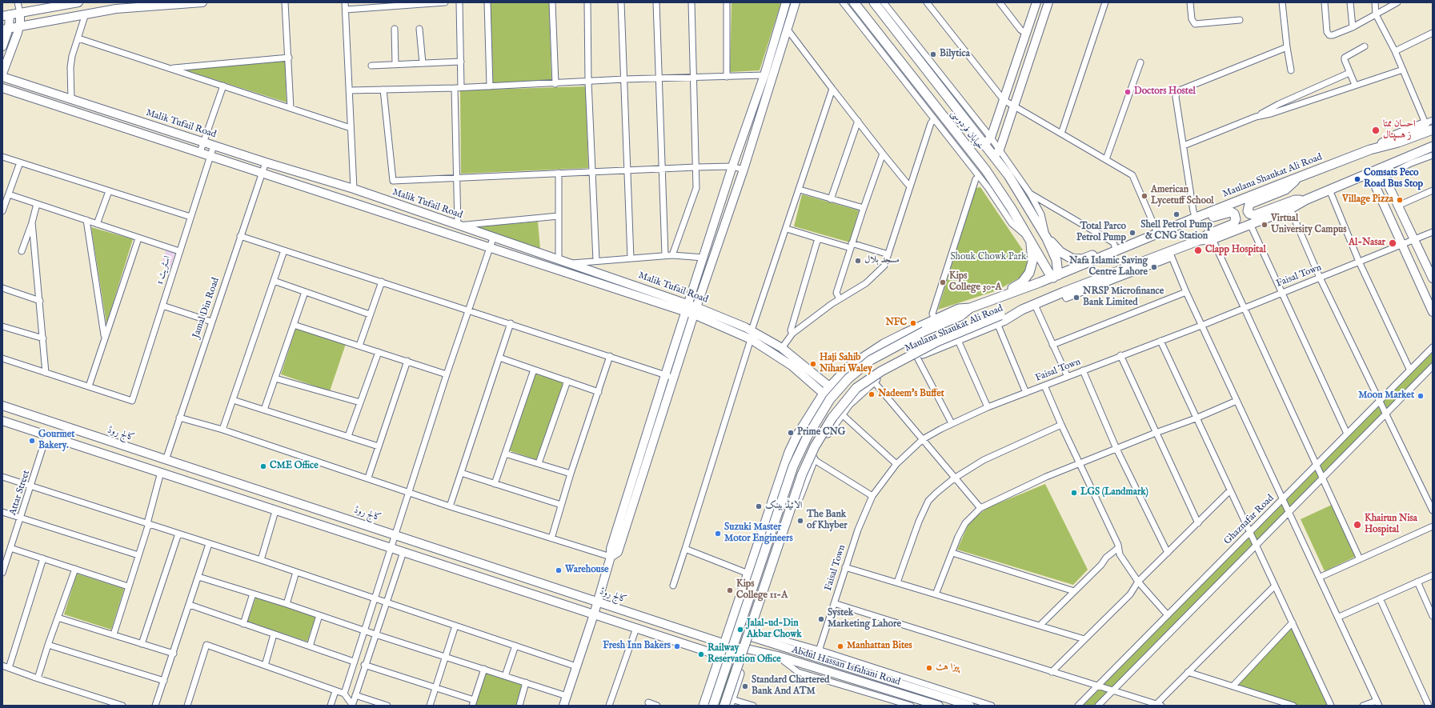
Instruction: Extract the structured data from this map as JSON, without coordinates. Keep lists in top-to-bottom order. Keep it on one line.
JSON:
{"streets":{"main road":["خیابان فردوسی","Maulana Shaukat Ali Road"],"street":["Malik Tufail Road","اسٹریٹ 1","Faisal Town","Jamal Din Road","کالج روڈ","Attar Street","Ghaznafar Road","Abdul Hassan Isfahani Road"]},"crossings":[["Malik Tufail Road","Maulana Shaukat Ali Road"],["Malik Tufail Road","اسٹریٹ 1"],["Malik Tufail Road","Jamal Din Road"],["خیابان فردوسی","Maulana Shaukat Ali Road"],["Maulana Shaukat Ali Road","کالج روڈ"],["Maulana Shaukat Ali Road","Abdul Hassan Isfahani Road"],["Faisal Town","Abdul Hassan Isfahani Road"],["Jamal Din Road","کالج روڈ"]],"parks":["Shouk Chowk Park"],"places":["Bilytica","Doctors Hostel","احسان ممتا ز ہسپتال","Comsats Peco Road Bus Stop","American Lycetuff School","Village Pizza","Shell Petrol Pump & CNG Station","Virtual University Campus","Total Parco Petrol Pump","Al-Nasar","Clapp Hospital","مسجد بلال","Nafa Islamic Saving Centre Lahore","Kips College 30-A","NRSP Microfinance Bank Limited","NFC","Haji Sahib Nihari Waley","Nadeem's Buffet","Moon Market","Prime CNG","Gourmet Bakery.","CME Office","LGS (Landmark)","الائیڈ بینک","The Bank of Khyber","Khairun Nisa Hospital","Suzuki Master Motor Engineers","Warehouse","Kips College 11-A","Systek Marketing Lahore","Jalal-ud-Din Akbar Chowk","Fresh Inn Bakers","Manhattan Bites","Railway Reservation Office","پیزا ہٹ","Standard Chartered Bank And ATM"]}
